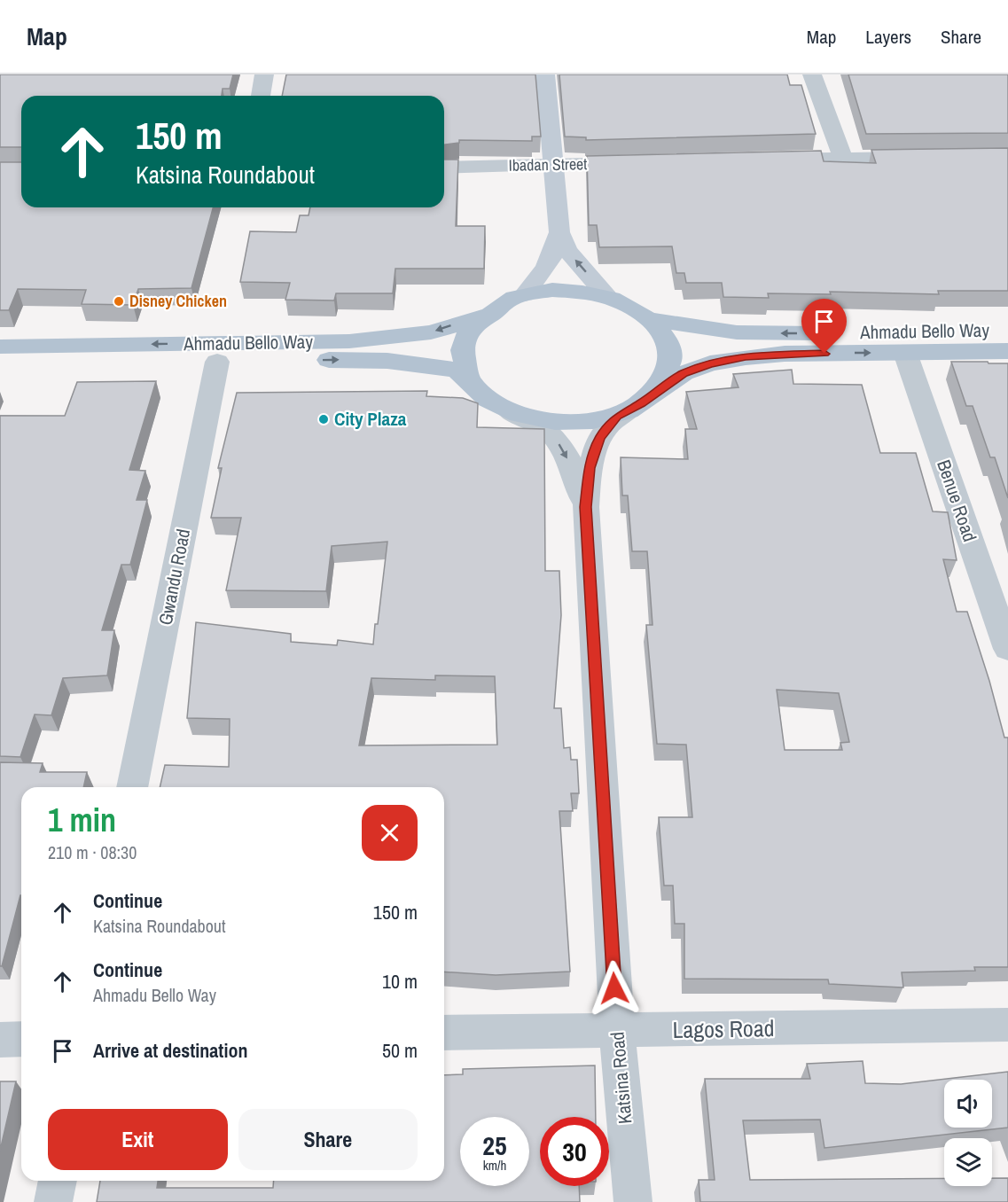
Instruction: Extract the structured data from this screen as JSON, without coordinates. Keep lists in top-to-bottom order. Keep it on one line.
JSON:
{"streets":{"main road":["Ahmadu Bello Way"],"street":["Ibadan Street","Benue Road","Gwandu Road","Lagos Road","Katsina Road"]},"crossings":[["Ahmadu Bello Way","Benue Road"],["Ahmadu Bello Way","Gwandu Road"],["Ahmadu Bello Way","Katsina Road"],["Lagos Road","Katsina Road"]],"places":["Disney Chicken","City Plaza"],"page":{"header":"Map","nav":["Map","Layers","Share"],"turn":["150 m","Katsina Roundabout"],"heading":["1 min","210 m · 08:30"],"list":[{"name":"Continue","note":"Katsina Roundabout","value":"150 m"},{"name":"Continue","note":"Ahmadu Bello Way","value":"10 m"},{"name":"Arrive at destination","value":"50 m"}],"buttons":["Exit","Share"],"speed":"25 km/h","limit":"30"}}
